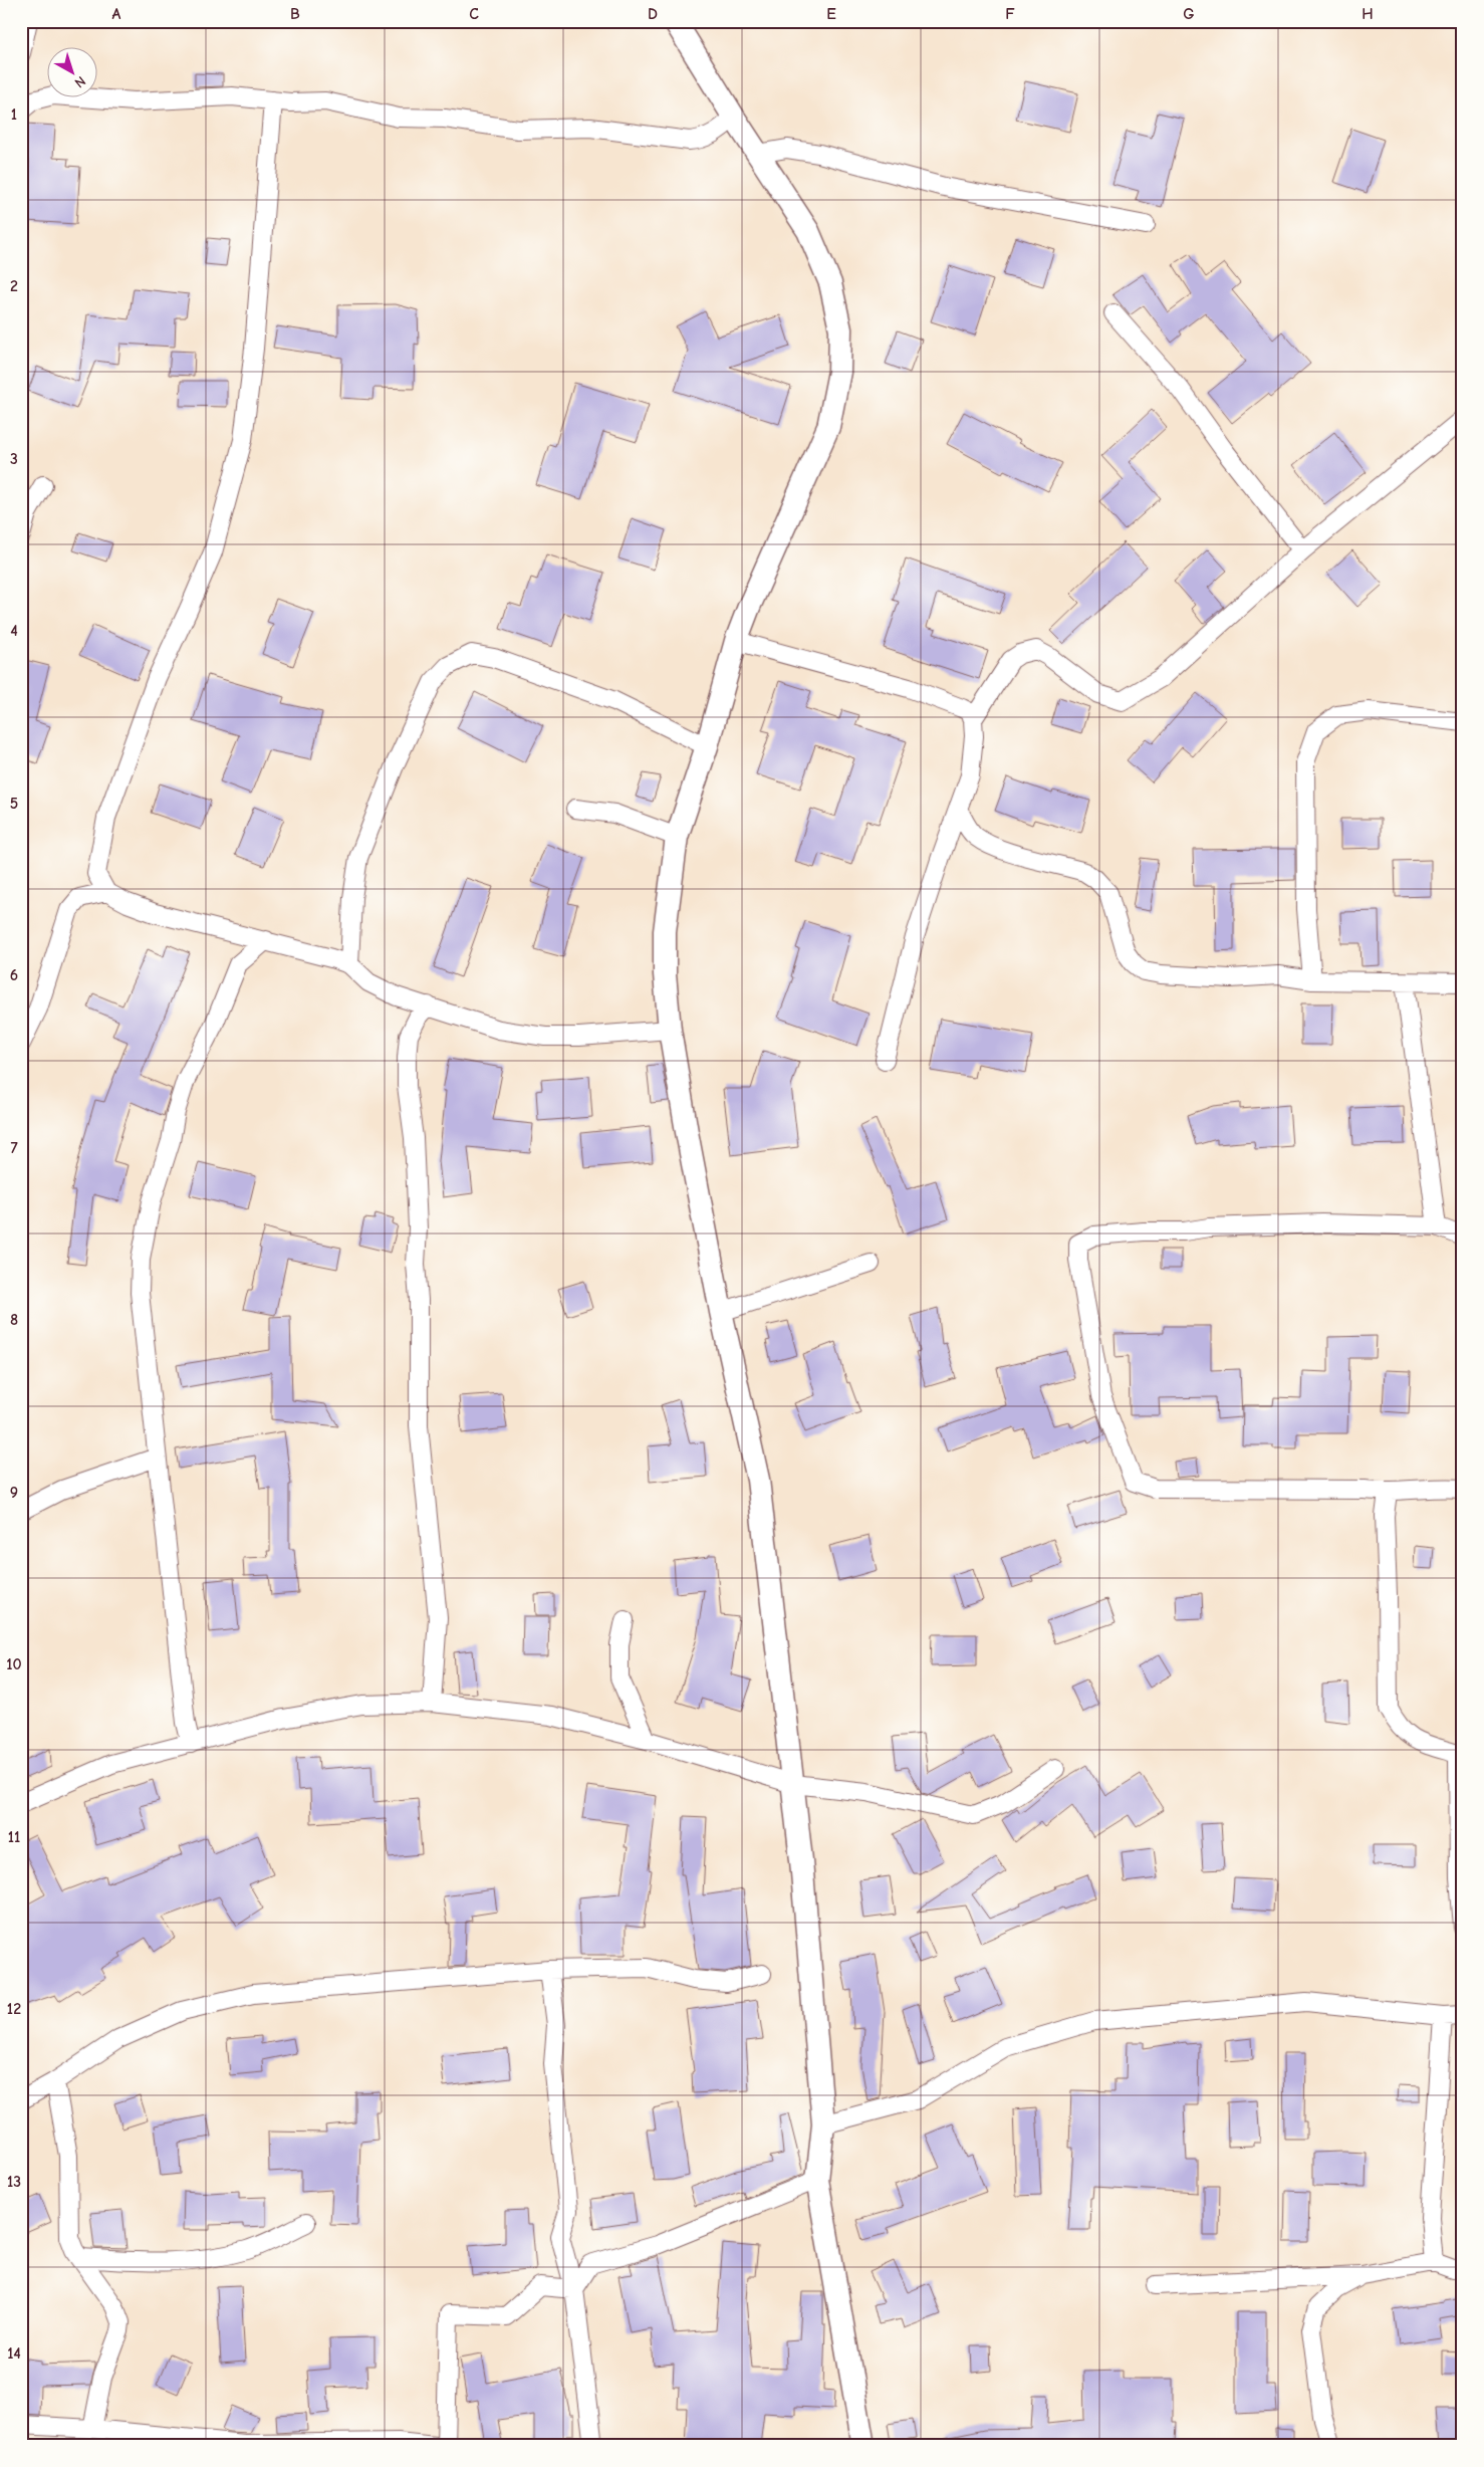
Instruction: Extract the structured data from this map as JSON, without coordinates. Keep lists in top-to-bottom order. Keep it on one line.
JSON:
{"north":"bottom right","grid":{"columns":["A","B","C","D","E","F","G","H"],"rows":["1","2","3","4","5","6","7","8","9","10","11","12","13","14"]}}
